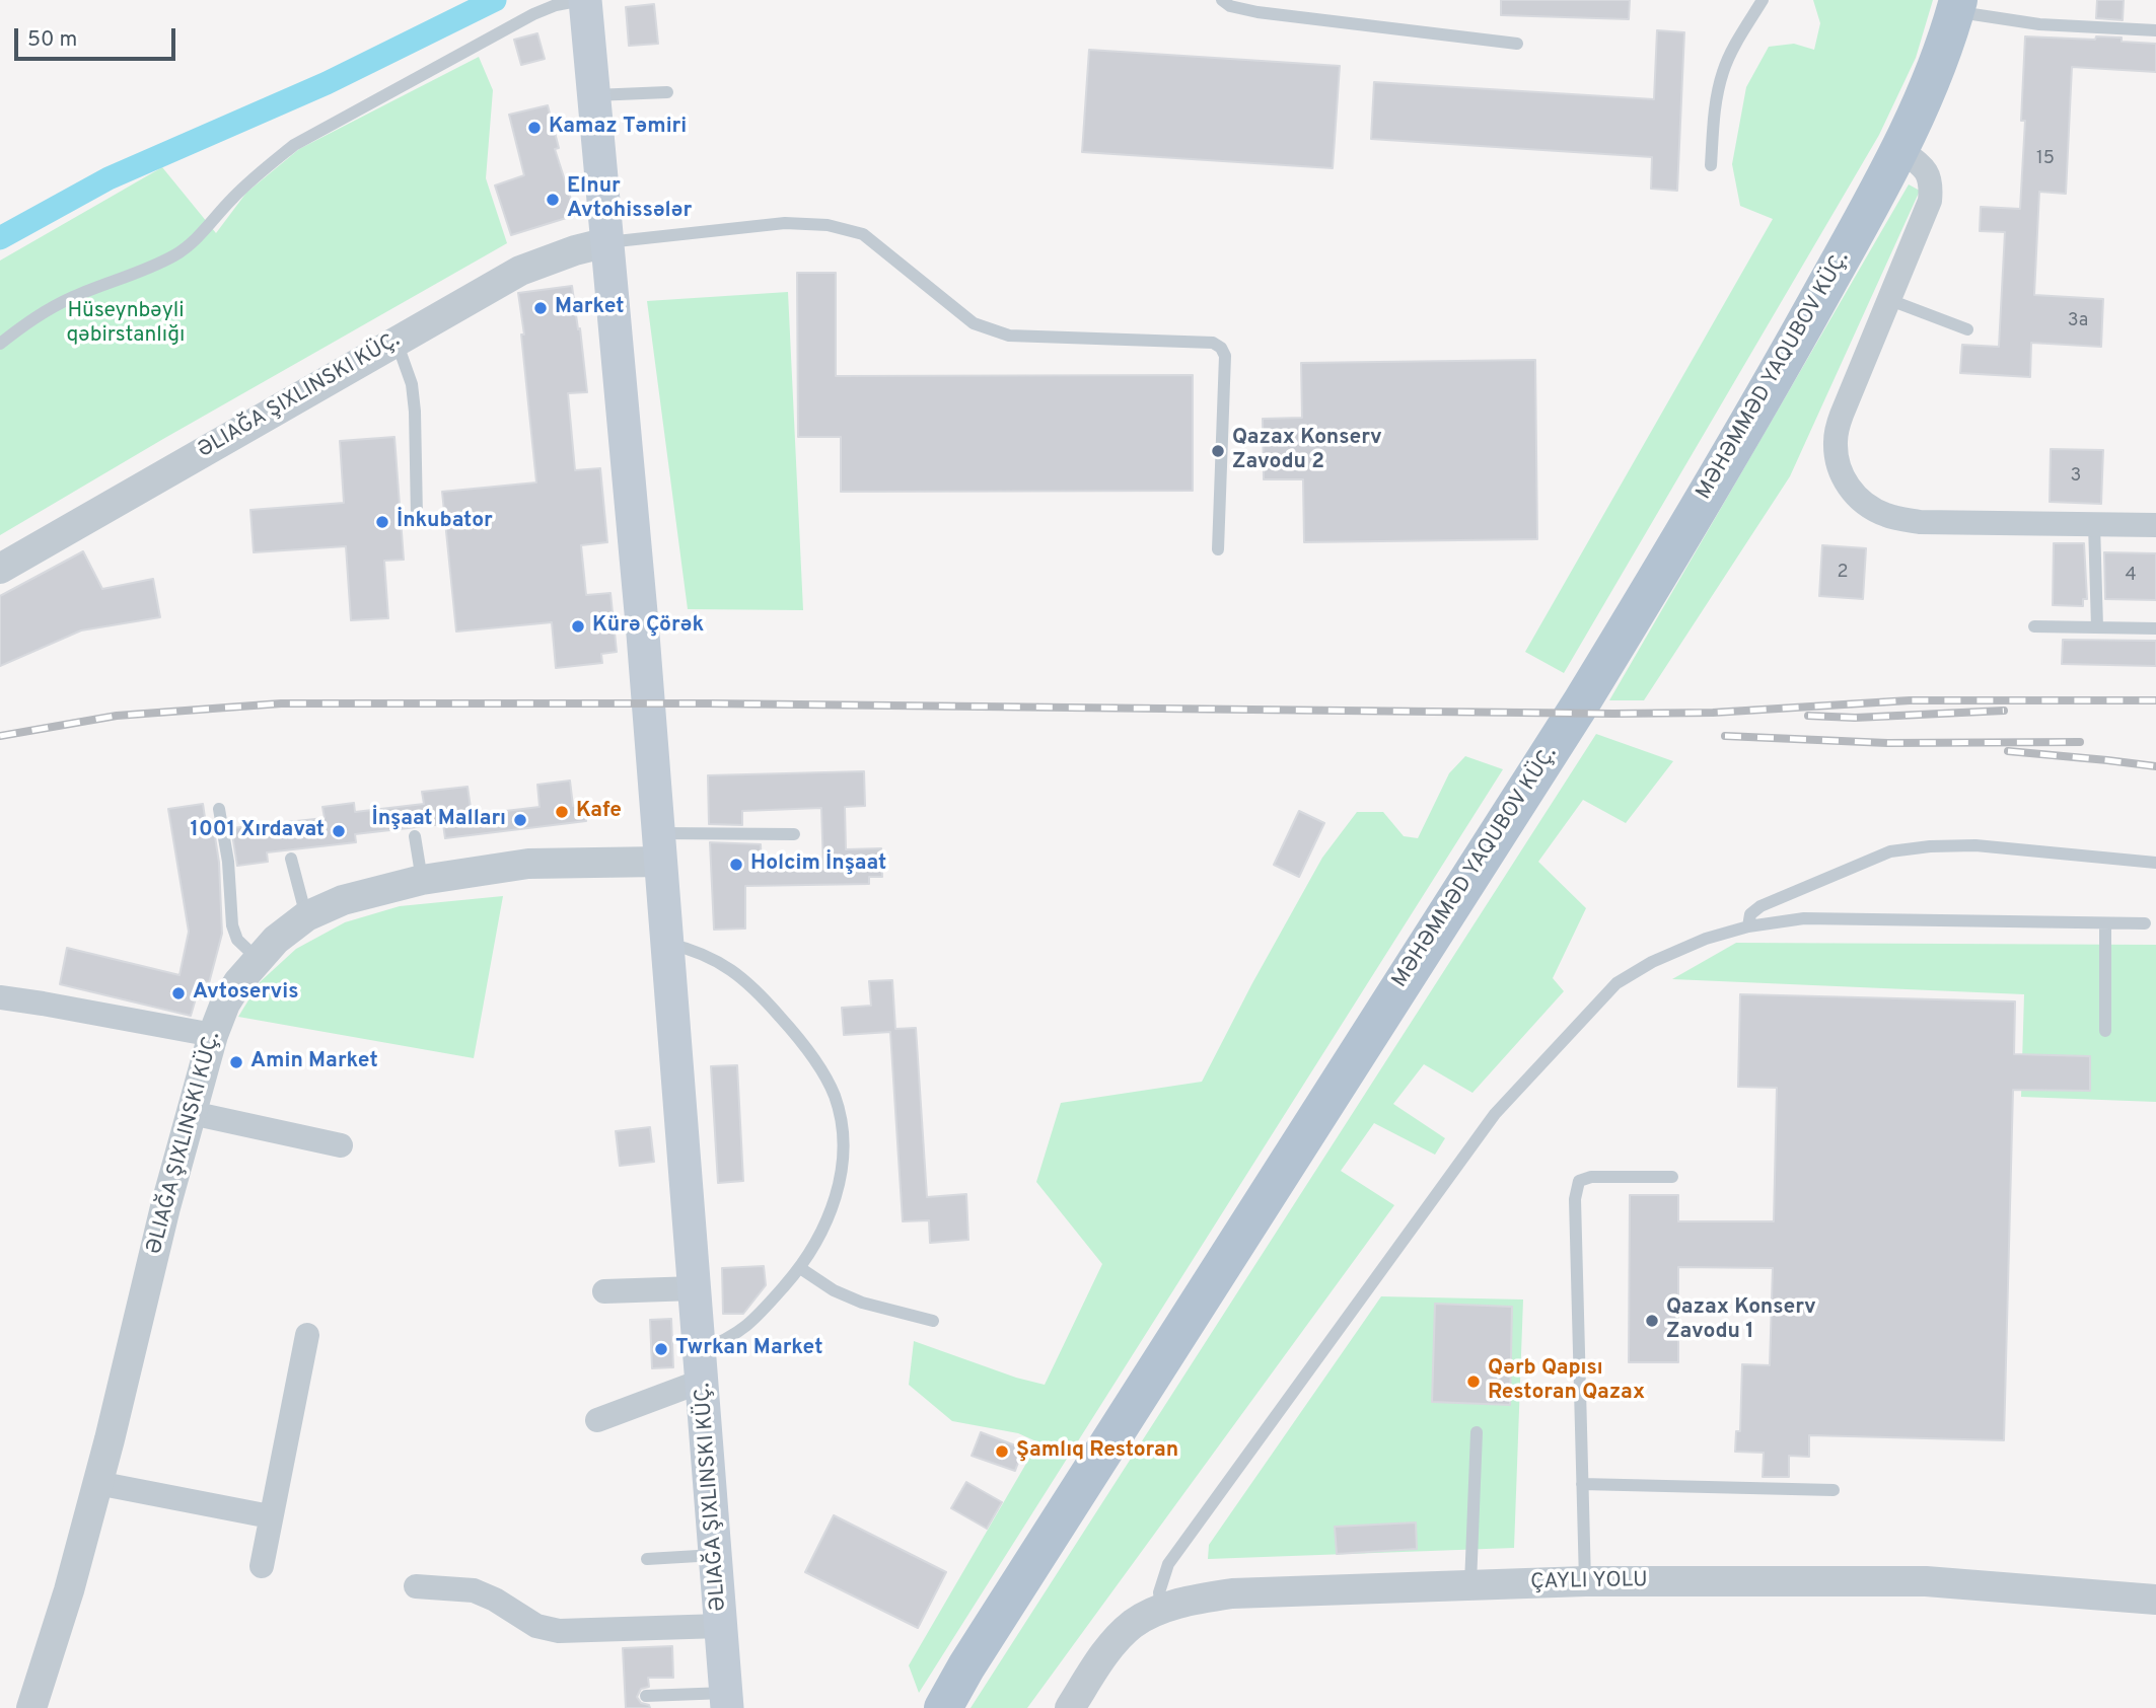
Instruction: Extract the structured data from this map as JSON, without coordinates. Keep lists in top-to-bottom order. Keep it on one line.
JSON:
{"streets":{"main road":["MƏHƏMMƏD YAQUBOV KÜÇ."]},"parks":["Hüseynbəyli qəbirstanlığı"],"places":["Kamaz Təmiri","Elnur Avtohissələr","Market","Qazax Konserv Zavodu 2","İnkubator","Kürə Çörək","Kafe","İnşaat Malları","1001 Xırdavat","Holcim İnşaat","Avtoservis","Amin Market","Qazax Konserv Zavodu 1","Twrkan Market","Qərb Qapısı Restoran Qazax","Şamlıq Restoran"],"house_numbers":["15","3a","3","2","4"],"scale_bar":"50 m"}
